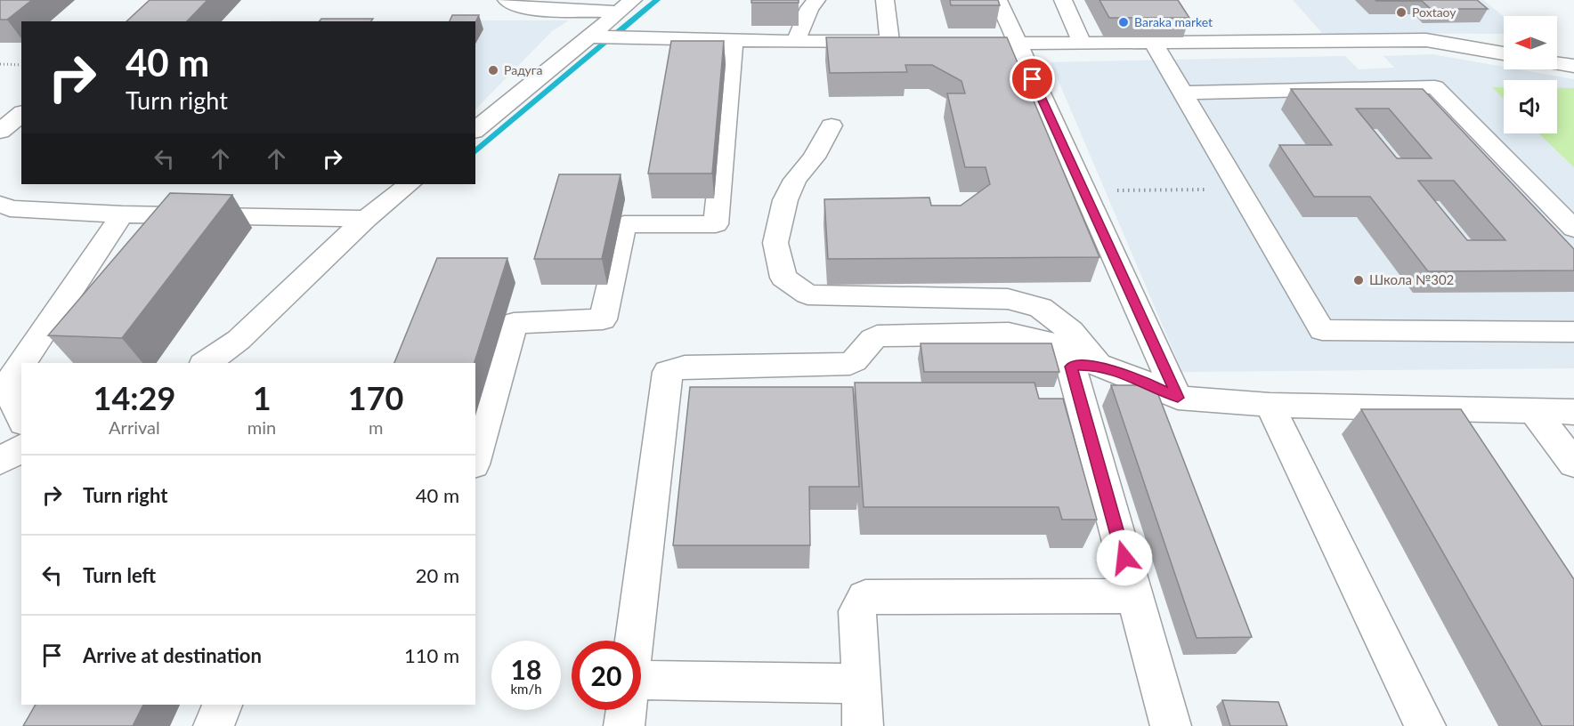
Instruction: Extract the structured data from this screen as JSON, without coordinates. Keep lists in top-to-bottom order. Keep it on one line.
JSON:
{"places":["Poxtaoy","Baraka market","Радуга","Школа №302"],"north":"left","page":{"turn":["40 m","Turn right"],"eta":["14:29","Arrival","1","min","170","m"],"list":[{"name":"Turn right","value":"40 m"},{"name":"Turn left","value":"20 m"},{"name":"Arrive at destination","value":"110 m"}],"speed":"18 km/h","limit":"20"}}
